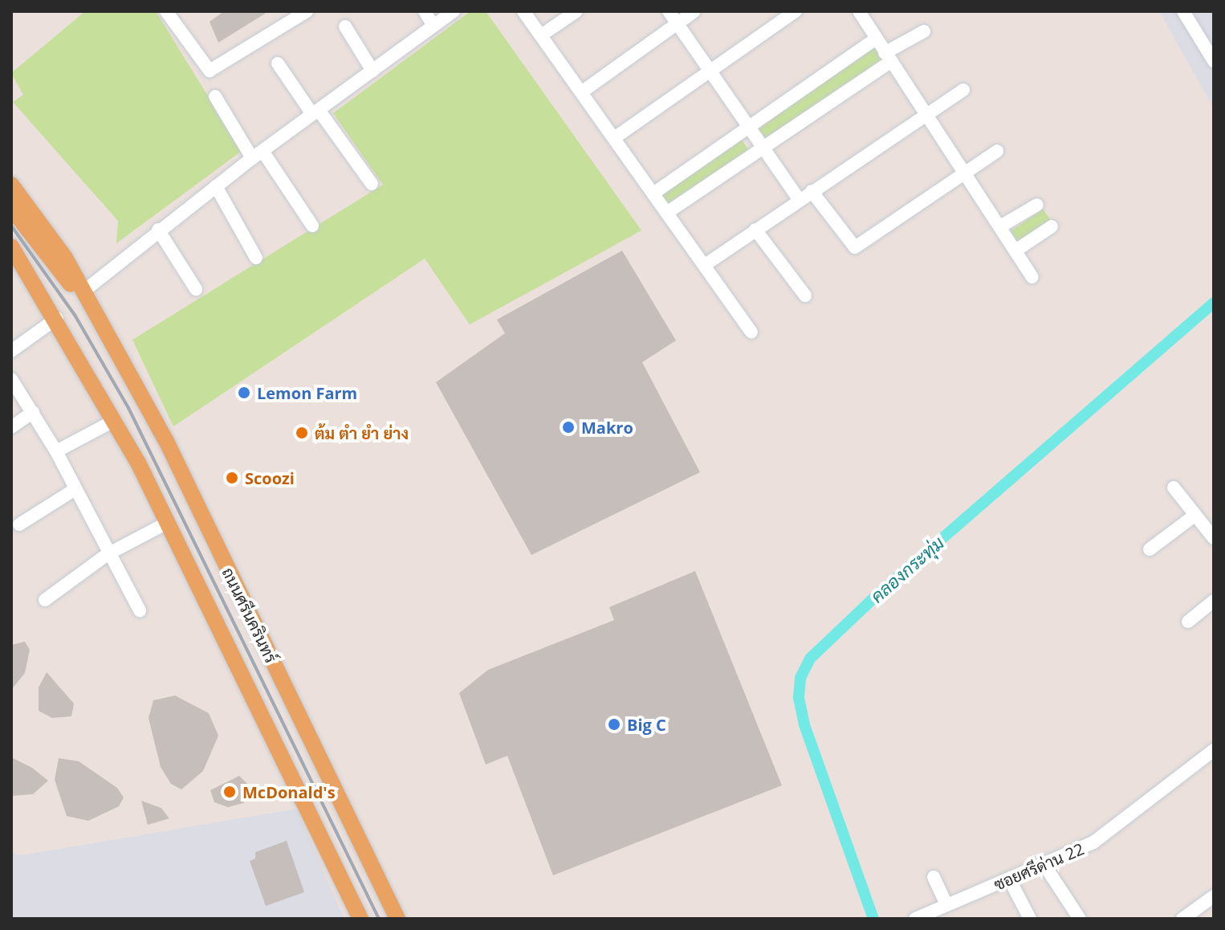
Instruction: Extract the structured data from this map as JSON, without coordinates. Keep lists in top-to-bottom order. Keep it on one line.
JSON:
{"streets":{"main road":["ถนนศรีนครินทร์"],"street":["ซอยศรีด่าน 22"]},"water":["คลองกระทุ่ม"],"places":["Lemon Farm","Makro","ต้ม ตำ ยำ ย่าง","Scoozi","Big C","McDonald's"]}
